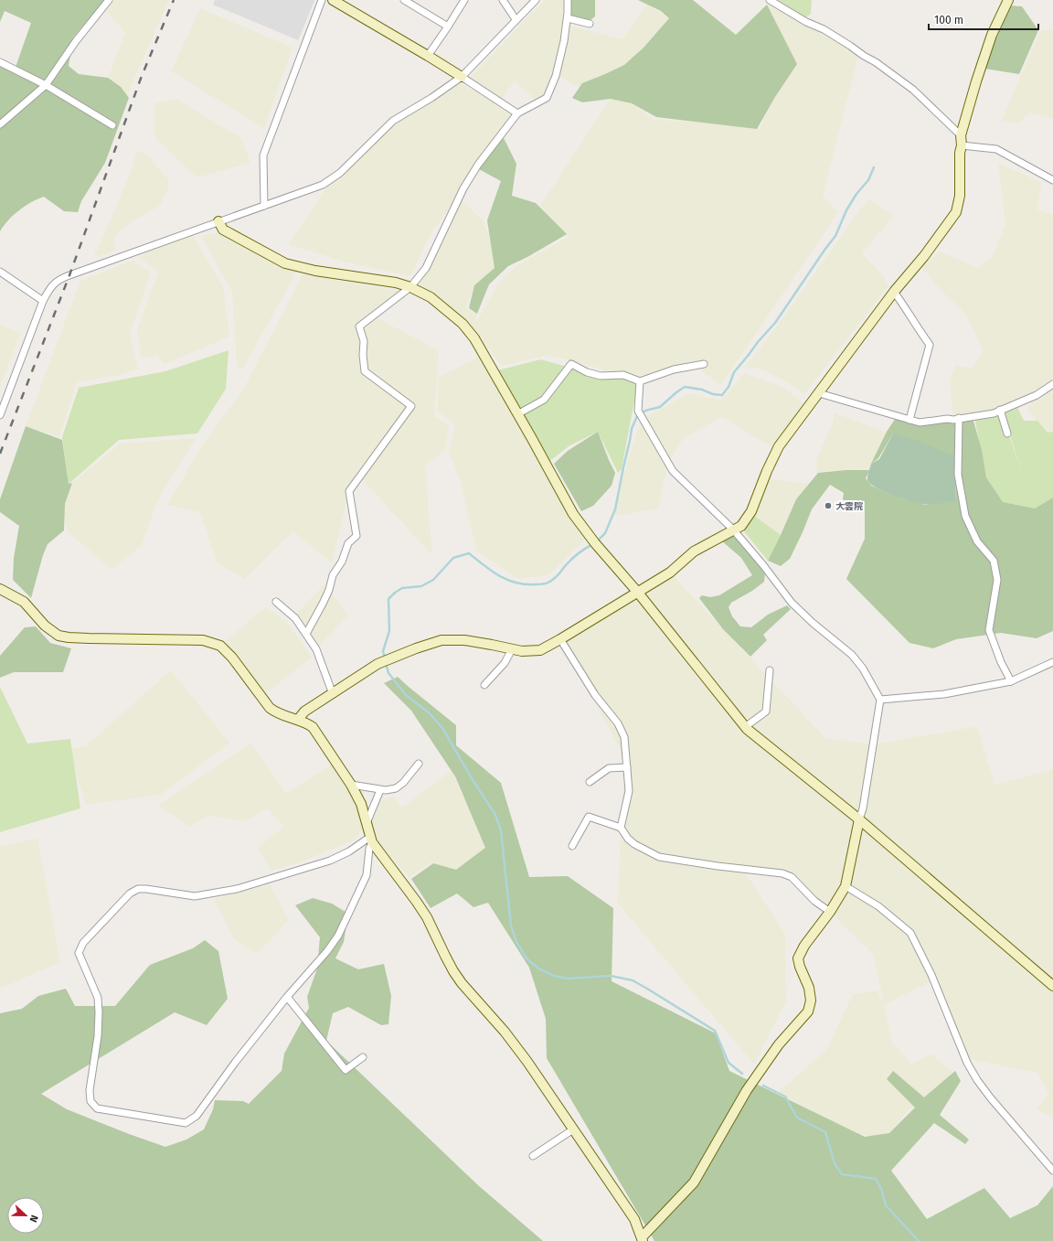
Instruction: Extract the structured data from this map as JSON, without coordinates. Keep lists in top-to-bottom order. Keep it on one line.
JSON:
{"places":["大雲院"],"scale_bar":"100 m","north":"right"}
